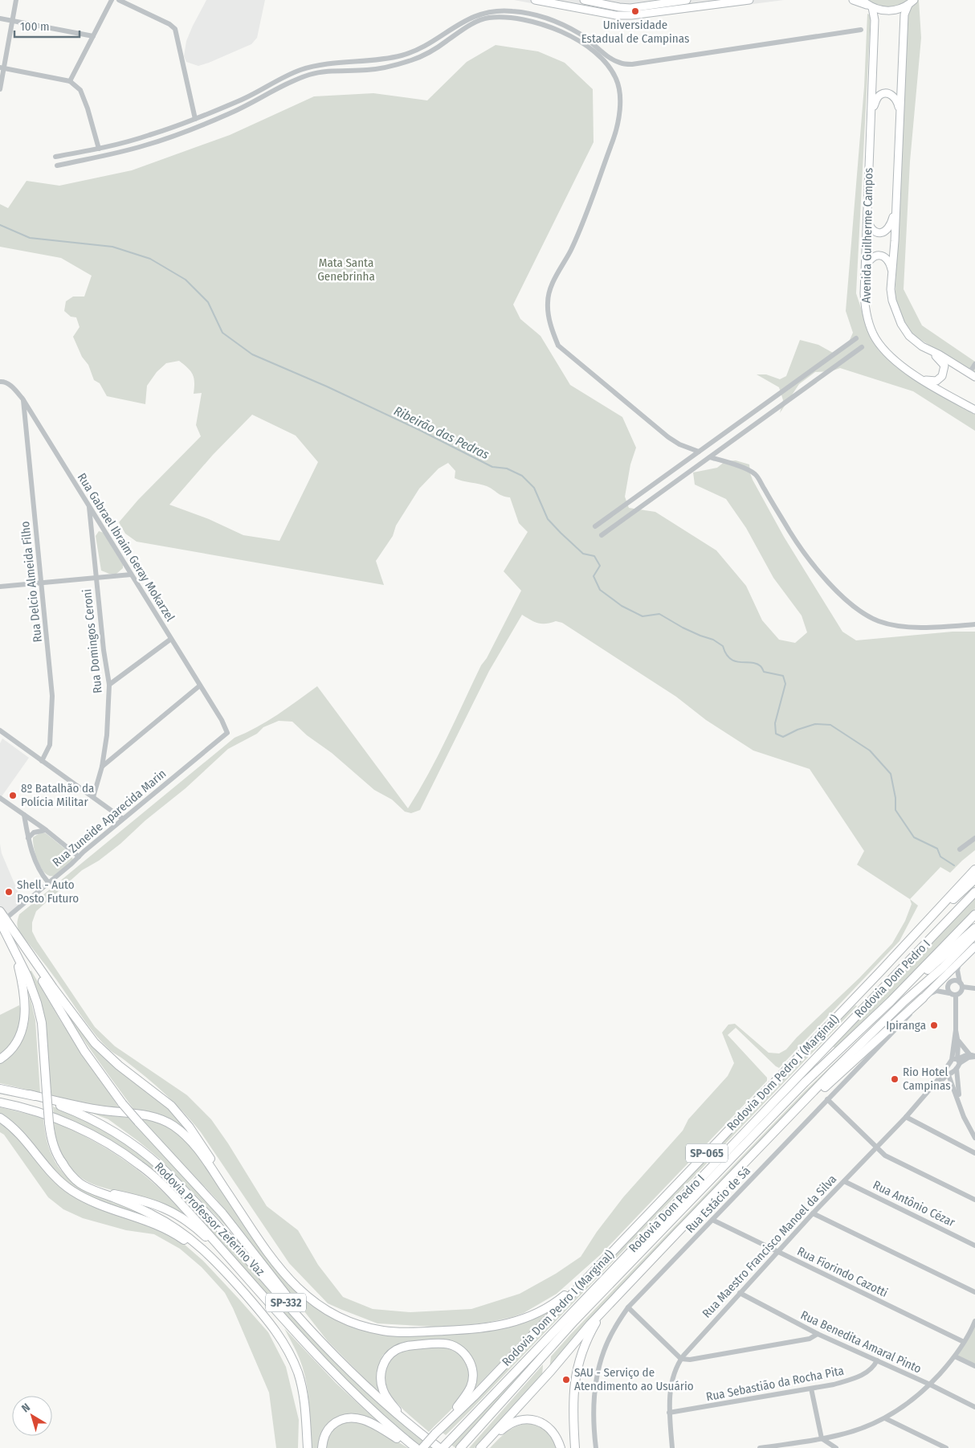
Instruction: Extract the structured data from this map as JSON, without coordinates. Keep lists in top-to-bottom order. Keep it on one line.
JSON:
{"streets":{"highway":["Rodovia Dom Pedro I","Rodovia Dom Pedro I (Marginal)","SP-065","Rodovia Professor Zeferino Vaz","SP-332"],"main road":["Avenida Guilherme Campos"],"street":["Rua Gabrael Ibraim Geray Mokarzel","Rua Delcio Almeida Filho","Rua Domingos Ceroni","Rua Zuneide Aparecida Marin","Rua Estácio de Sá","Rua Antônio Cézar","Rua Maestro Francisco Manoel da Silva","Rua Fiorindo Cazotti","Rua Benedita Amaral Pinto","Rua Sebastião da Rocha Pita"]},"crossings":[["Rua Gabrael Ibraim Geray Mokarzel","Rua Delcio Almeida Filho"],["Rua Gabrael Ibraim Geray Mokarzel","Rua Domingos Ceroni"],["Rua Gabrael Ibraim Geray Mokarzel","Rua Zuneide Aparecida Marin"],["Rua Estácio de Sá","Rua Fiorindo Cazotti"],["Rua Antônio Cézar","Rua Maestro Francisco Manoel da Silva"],["Rua Maestro Francisco Manoel da Silva","Rua Fiorindo Cazotti"],["Rua Maestro Francisco Manoel da Silva","Rua Benedita Amaral Pinto"],["Rua Maestro Francisco Manoel da Silva","Rua Sebastião da Rocha Pita"],["Rua Benedita Amaral Pinto","Rua Sebastião da Rocha Pita"]],"water":["Ribeirão das Pedras"],"parks":["Mata Santa Genebrinha"],"places":["Universidade Estadual de Campinas","8º Batalhão da Polícia Militar","Shell - Auto Posto Futuro","Ipiranga","Rio Hotel Campinas","SAU - Serviço de Atendimento ao Usuário"],"scale_bar":"100 m","north":"top left"}
